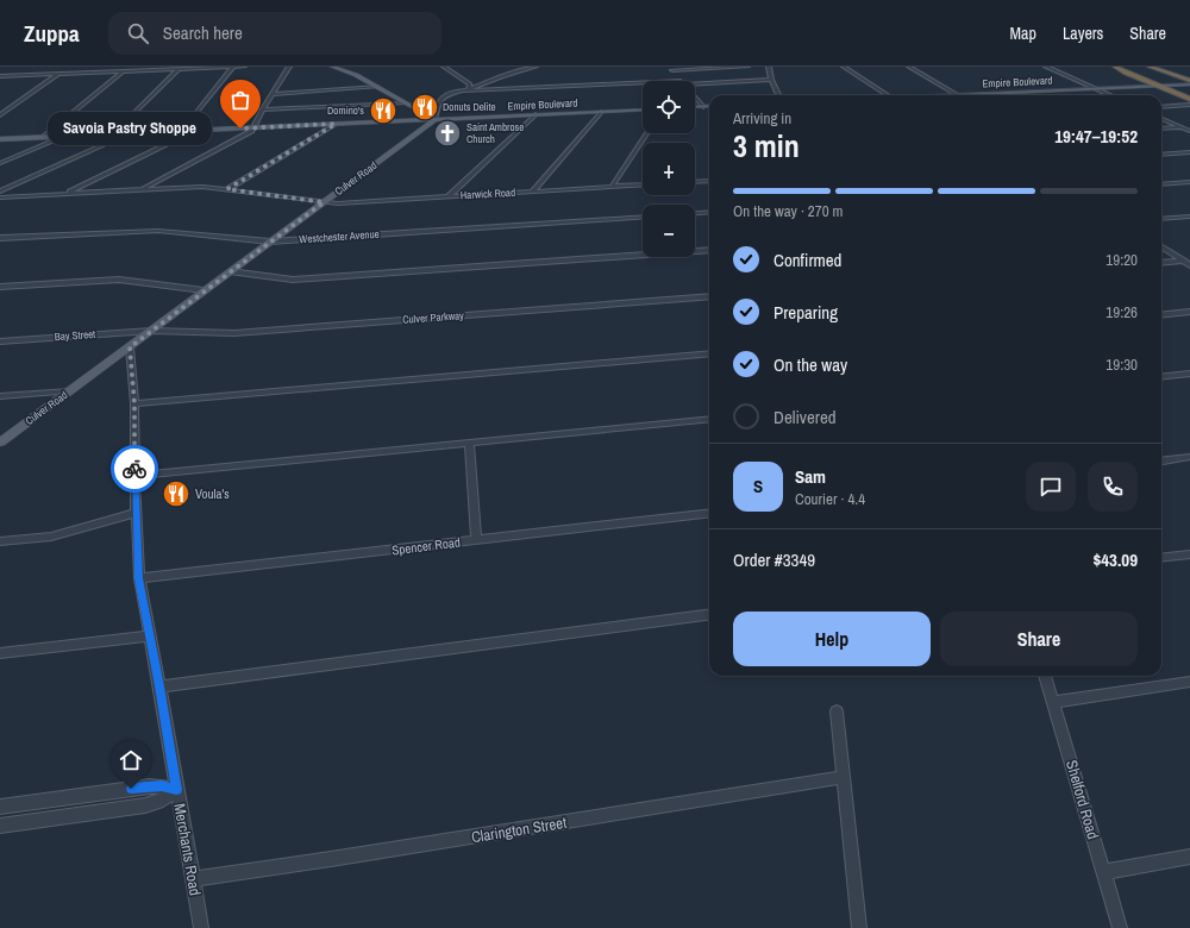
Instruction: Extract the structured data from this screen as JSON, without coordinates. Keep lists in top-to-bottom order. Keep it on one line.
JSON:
{"streets":{"main road":["Empire Boulevard","Culver Road"],"street":["Harwick Road","Westchester Avenue","Culver Parkway","Bay Street","Spencer Road","Shelford Road","Clarington Street","Merchants Road"]},"crossings":[["Empire Boulevard","Culver Road"],["Culver Road","Harwick Road"],["Culver Road","Westchester Avenue"],["Culver Road","Culver Parkway"],["Culver Road","Bay Street"],["Culver Road","Merchants Road"],["Culver Parkway","Bay Street"],["Spencer Road","Merchants Road"],["Clarington Street","Merchants Road"]],"places":{"restaurant":["Donuts Delite","Domino's","Voula's"],"other":["Savoia Pastry Shoppe"],"church":["Saint Ambrose Church"]},"page":{"header":"Zuppa","search":"Search here","nav":["Map","Layers","Share"],"map_buttons":["+","−"],"heading":["3 min","Arriving in","19:47–19:52"],"panel":["Sam","Courier · 4.4","Order #3349","$43.09"],"bubble":"Savoia Pastry Shoppe","bar":"On the way · 270 m","list":[["Confirmed","19:20"],["Preparing","19:26"],["On the way","19:30"],"Delivered"],"round":"S","buttons":["Help","Share"]}}
